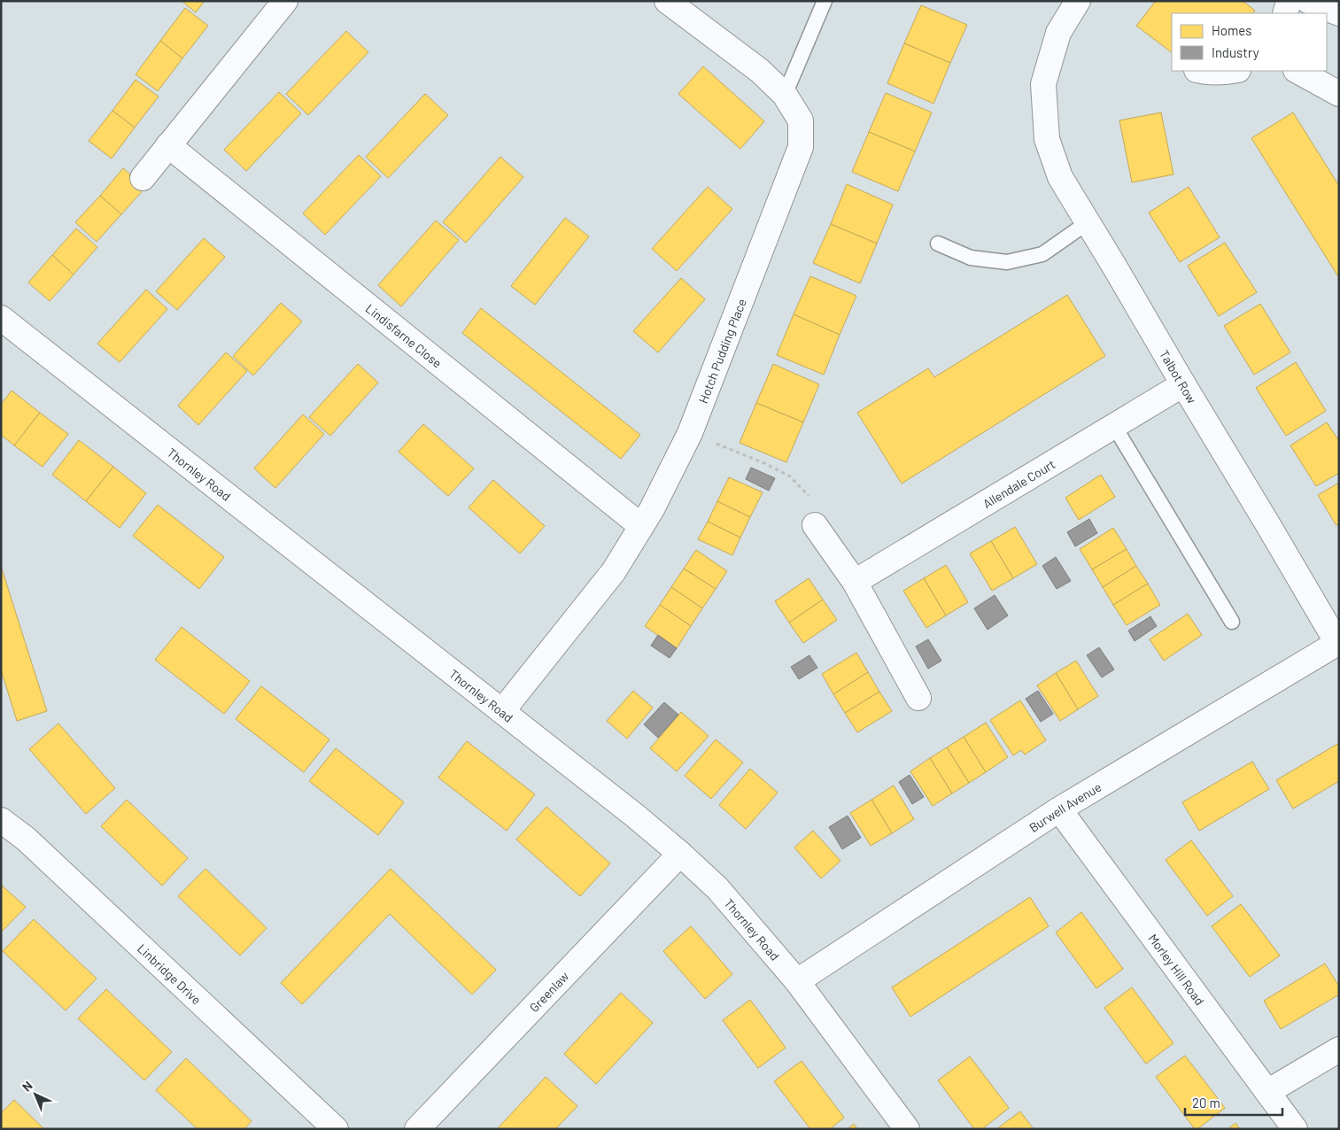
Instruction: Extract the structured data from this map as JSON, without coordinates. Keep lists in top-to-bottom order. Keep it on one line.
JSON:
{"streets":{"street":["Lindisfarne Close","Hotch Pudding Place","Talbot Row","Thornley Road","Allendale Court","Burwell Avenue","Morley Hill Road","Linbridge Drive","Greenlaw"]},"crossings":[["Lindisfarne Close","Hotch Pudding Place"],["Hotch Pudding Place","Thornley Road"],["Talbot Row","Allendale Court"],["Talbot Row","Burwell Avenue"],["Thornley Road","Burwell Avenue"],["Thornley Road","Greenlaw"],["Burwell Avenue","Morley Hill Road"]],"legend":["Homes","Industry"],"scale_bar":"20 m","north":"top left"}
